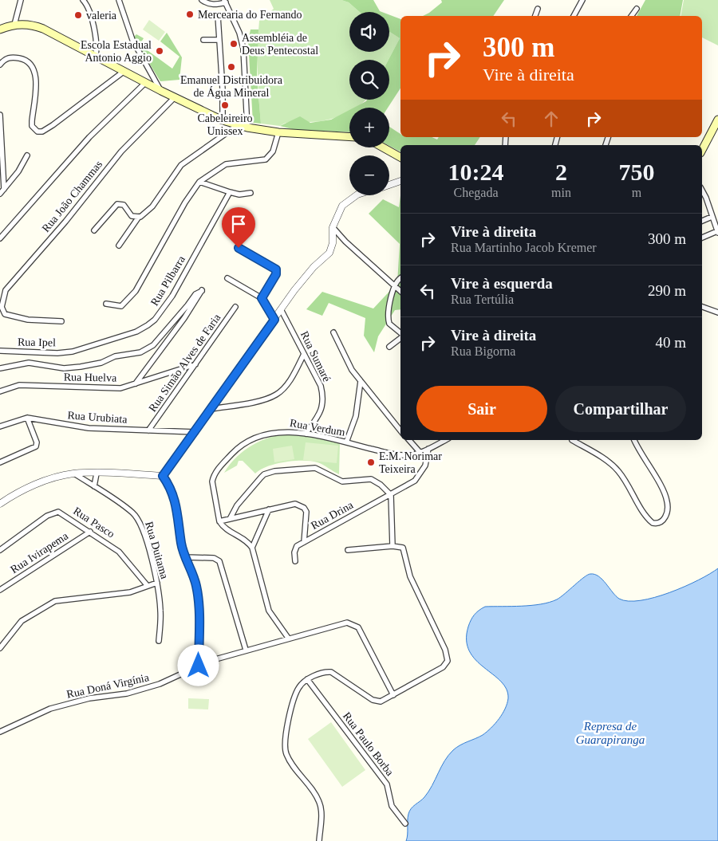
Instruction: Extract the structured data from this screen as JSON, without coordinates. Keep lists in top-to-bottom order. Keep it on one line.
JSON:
{"streets":{"street":["Rua João Chammas","Rua Pilbarra","Rua Ipel","Rua Sumaré","Rua Simão Alves de Faria","Rua Huelva","Rua Urubiata","Rua Verdum","Rua Drina","Rua Pasco","Rua Duitama","Rua Ivirapema","Rua Doná Virgínia","Rua Paulo Borba"]},"crossings":[["Rua Pilbarra","Rua Ipel"],["Rua Sumaré","Rua Verdum"],["Rua Simão Alves de Faria","Rua Huelva"],["Rua Simão Alves de Faria","Rua Urubiata"],["Rua Verdum","Rua Drina"],["Rua Pasco","Rua Ivirapema"]],"water":["Represa de Guarapiranga"],"places":["Mercearia do Fernando","valeria","Assembléia de Deus Pentecostal","Escola Estadual Antonio Aggio","Emanuel Distribuidora de Água Mineral","Cabeleireiro Unissex","E.M. Norimar Teixeira"],"page":{"map_buttons":["+","−"],"turn":["300 m","Vire à direita"],"eta":["10:24","Chegada","2","min","750","m"],"list":[{"name":"Vire à direita","note":"Rua Martinho Jacob Kremer","value":"300 m"},{"name":"Vire à esquerda","note":"Rua Tertúlia","value":"290 m"},{"name":"Vire à direita","note":"Rua Bigorna","value":"40 m"}],"buttons":["Sair","Compartilhar"]}}
